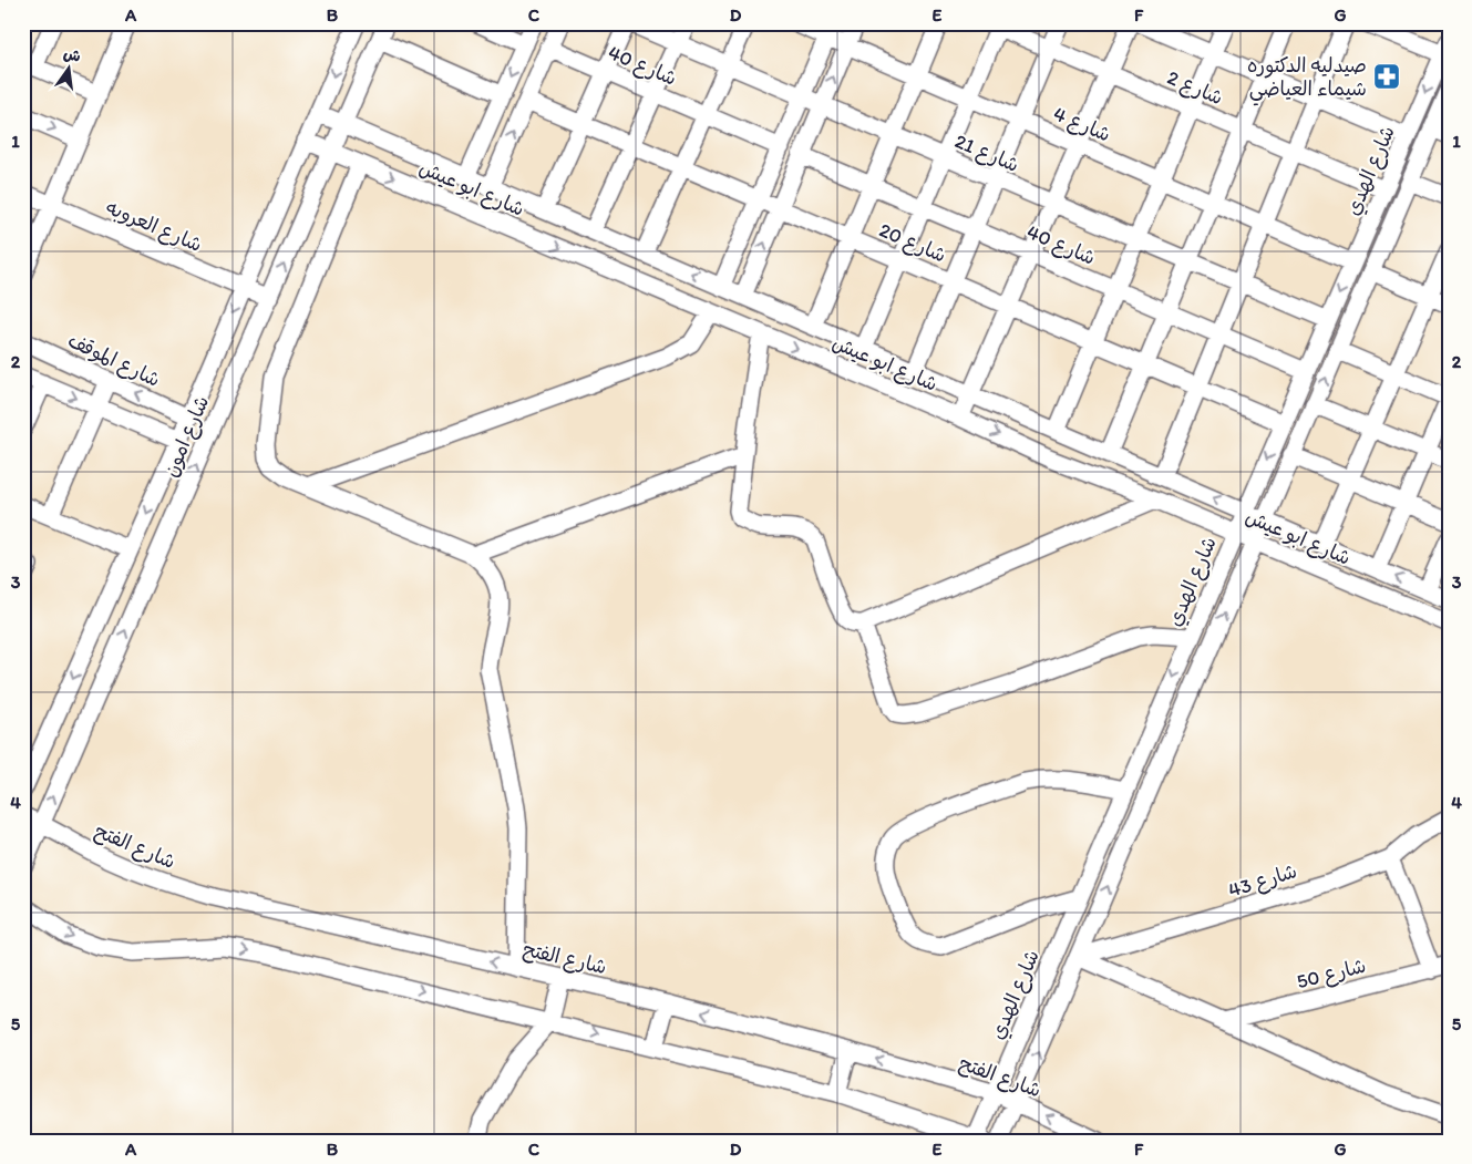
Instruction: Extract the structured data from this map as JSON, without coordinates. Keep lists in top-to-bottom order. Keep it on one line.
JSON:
{"streets":{"street":["شارع 40","شارع 2","شارع 4","شارع 21","شارع الهدي","شارع ابو عيش","شارع العروبه","شارع 20","شارع الموقف","شارع امون","شارع الفتح","شارع 43","شارع 50"]},"crossings":[["شارع 40","شارع الهدي"],["شارع 2","شارع الهدي"],["شارع 4","شارع الهدي"],["شارع 21","شارع الهدي"],["شارع الهدي","شارع ابو عيش"],["شارع الهدي","شارع 20"],["شارع الهدي","شارع الفتح"],["شارع الهدي","شارع 43"],["شارع ابو عيش","شارع امون"],["شارع العروبه","شارع امون"],["شارع الموقف","شارع امون"],["شارع امون","شارع الفتح"]],"places":{"pharmacy":["صيدليه الدكتوره شيماء العياضي"]},"north":"top","grid":{"columns":["A","B","C","D","E","F","G"],"rows":["1","2","3","4","5"]}}
